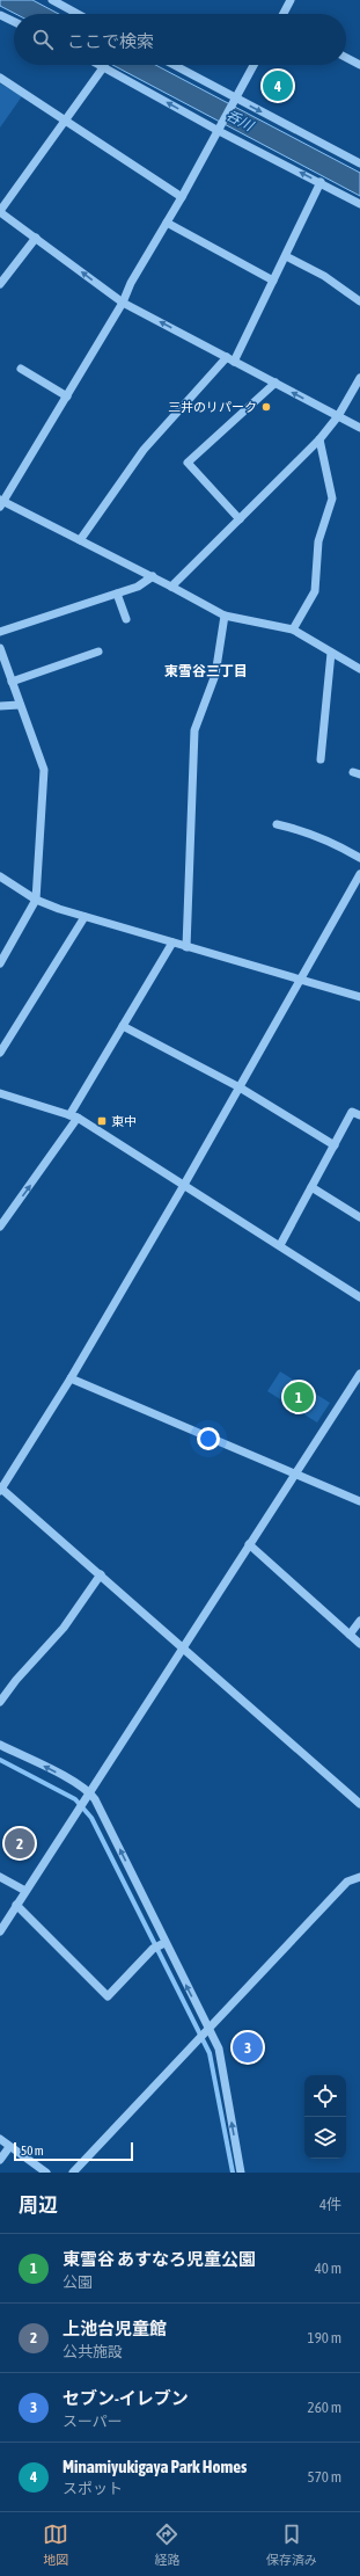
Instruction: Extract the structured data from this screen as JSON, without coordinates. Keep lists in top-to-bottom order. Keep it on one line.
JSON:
{"districts":["東雪谷三丁目"],"water":["呑川"],"places":{"other":["三井のリパーク"],"transit":["東中"]},"scale_bar":"50 m","page":{"search":"ここで検索","pins":["4","1","2","3"],"scale":"50 m","heading":["周辺","4件"],"list":[{"mark":"1","name":"東雪谷 あすなろ児童公園","note":"公園","value":"40 m"},{"mark":"2","name":"上池台児童館","note":"公共施設","value":"190 m"},{"mark":"3","name":"セブン-イレブン","note":"スーパー","value":"260 m"},{"mark":"4","name":"Minamiyukigaya Park Homes","note":"スポット","value":"570 m"}],"nav":["地図","経路","保存済み"]}}
